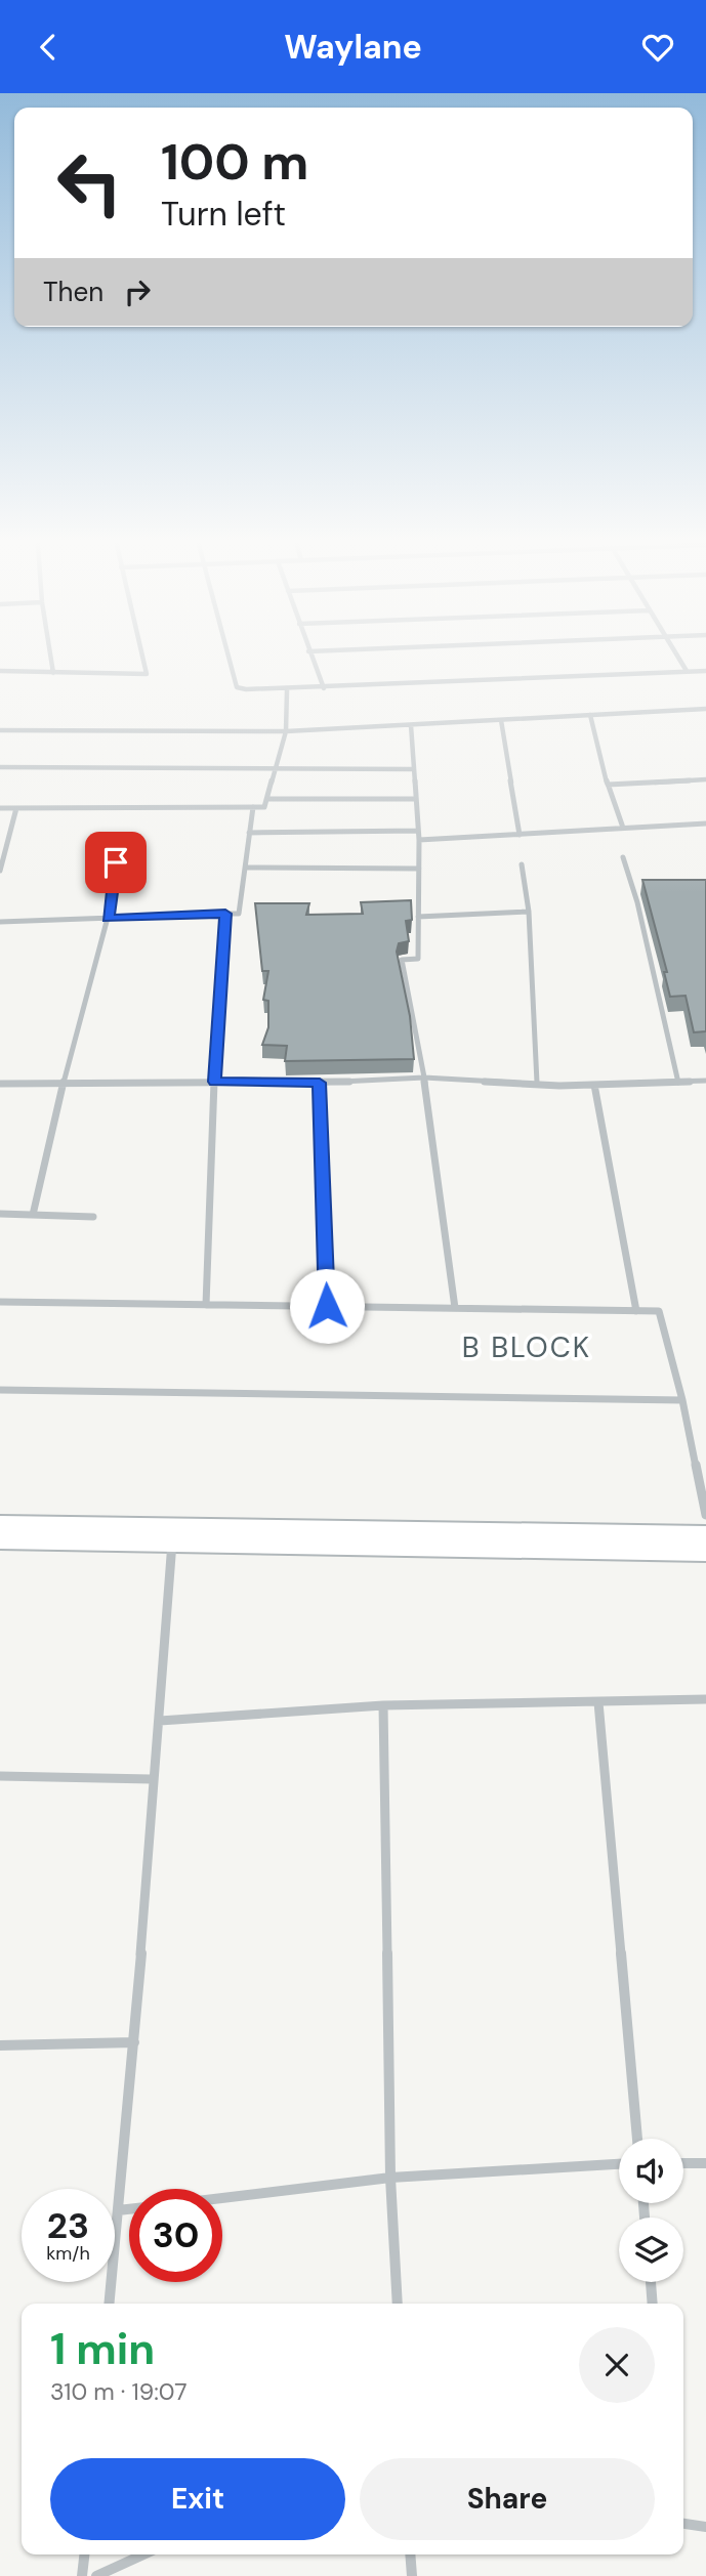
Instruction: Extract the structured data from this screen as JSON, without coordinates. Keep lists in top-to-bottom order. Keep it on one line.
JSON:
{"districts":["B BLOCK"],"page":{"header":"Waylane","turn":["100 m","Turn left"],"then":"Then","speed":"23 km/h","limit":"30","heading":["1 min","310 m · 19:07"],"buttons":["Exit","Share"]}}
